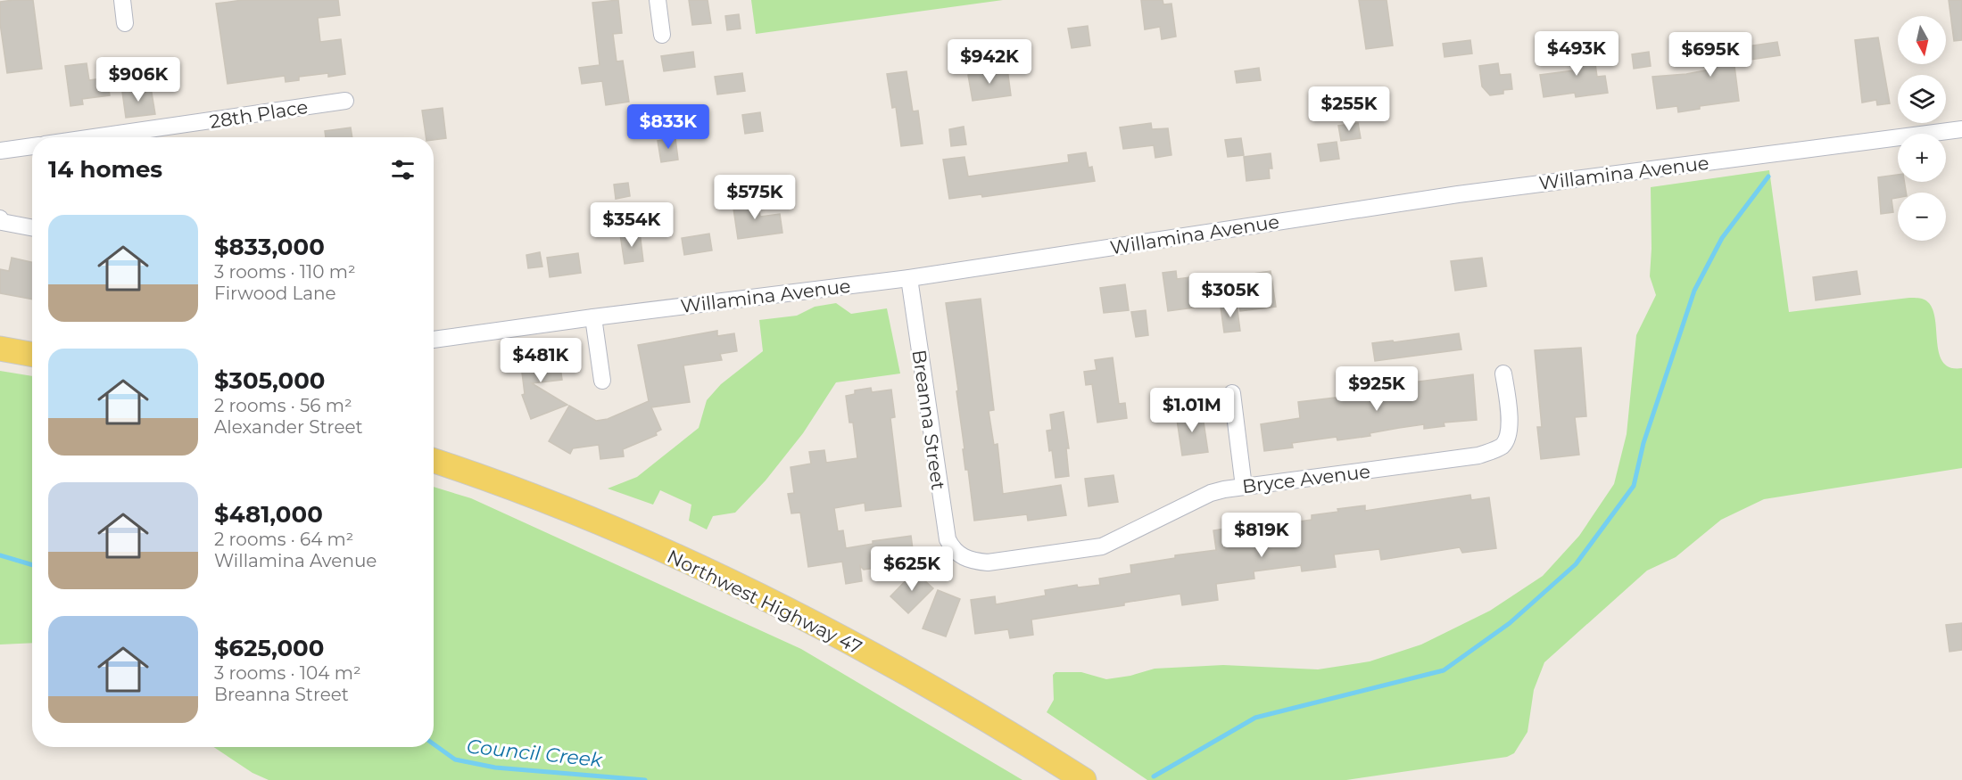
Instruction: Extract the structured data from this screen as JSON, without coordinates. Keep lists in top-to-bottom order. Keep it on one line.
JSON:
{"streets":{"main road":["Northwest Highway 47"],"street":["28th Place","Willamina Avenue","Breanna Street","Bryce Avenue"]},"crossings":[["Willamina Avenue","Breanna Street"],["Breanna Street","Bryce Avenue"]],"water":["Council Creek"],"north":"bottom","page":{"map_buttons":["+","−"],"price":["$493K","$695K","$942K","$906K","$255K","$833K","$575K","$354K","$305K","$481K","$925K","$1.01M","$819K","$625K"],"heading":"14 homes","list":[{"name":"$833,000","note":"3 rooms · 110 m² · Firwood Lane"},{"name":"$305,000","note":"2 rooms · 56 m² · Alexander Street"},{"name":"$481,000","note":"2 rooms · 64 m² · Willamina Avenue"},{"name":"$625,000","note":"3 rooms · 104 m² · Breanna Street"}]}}
